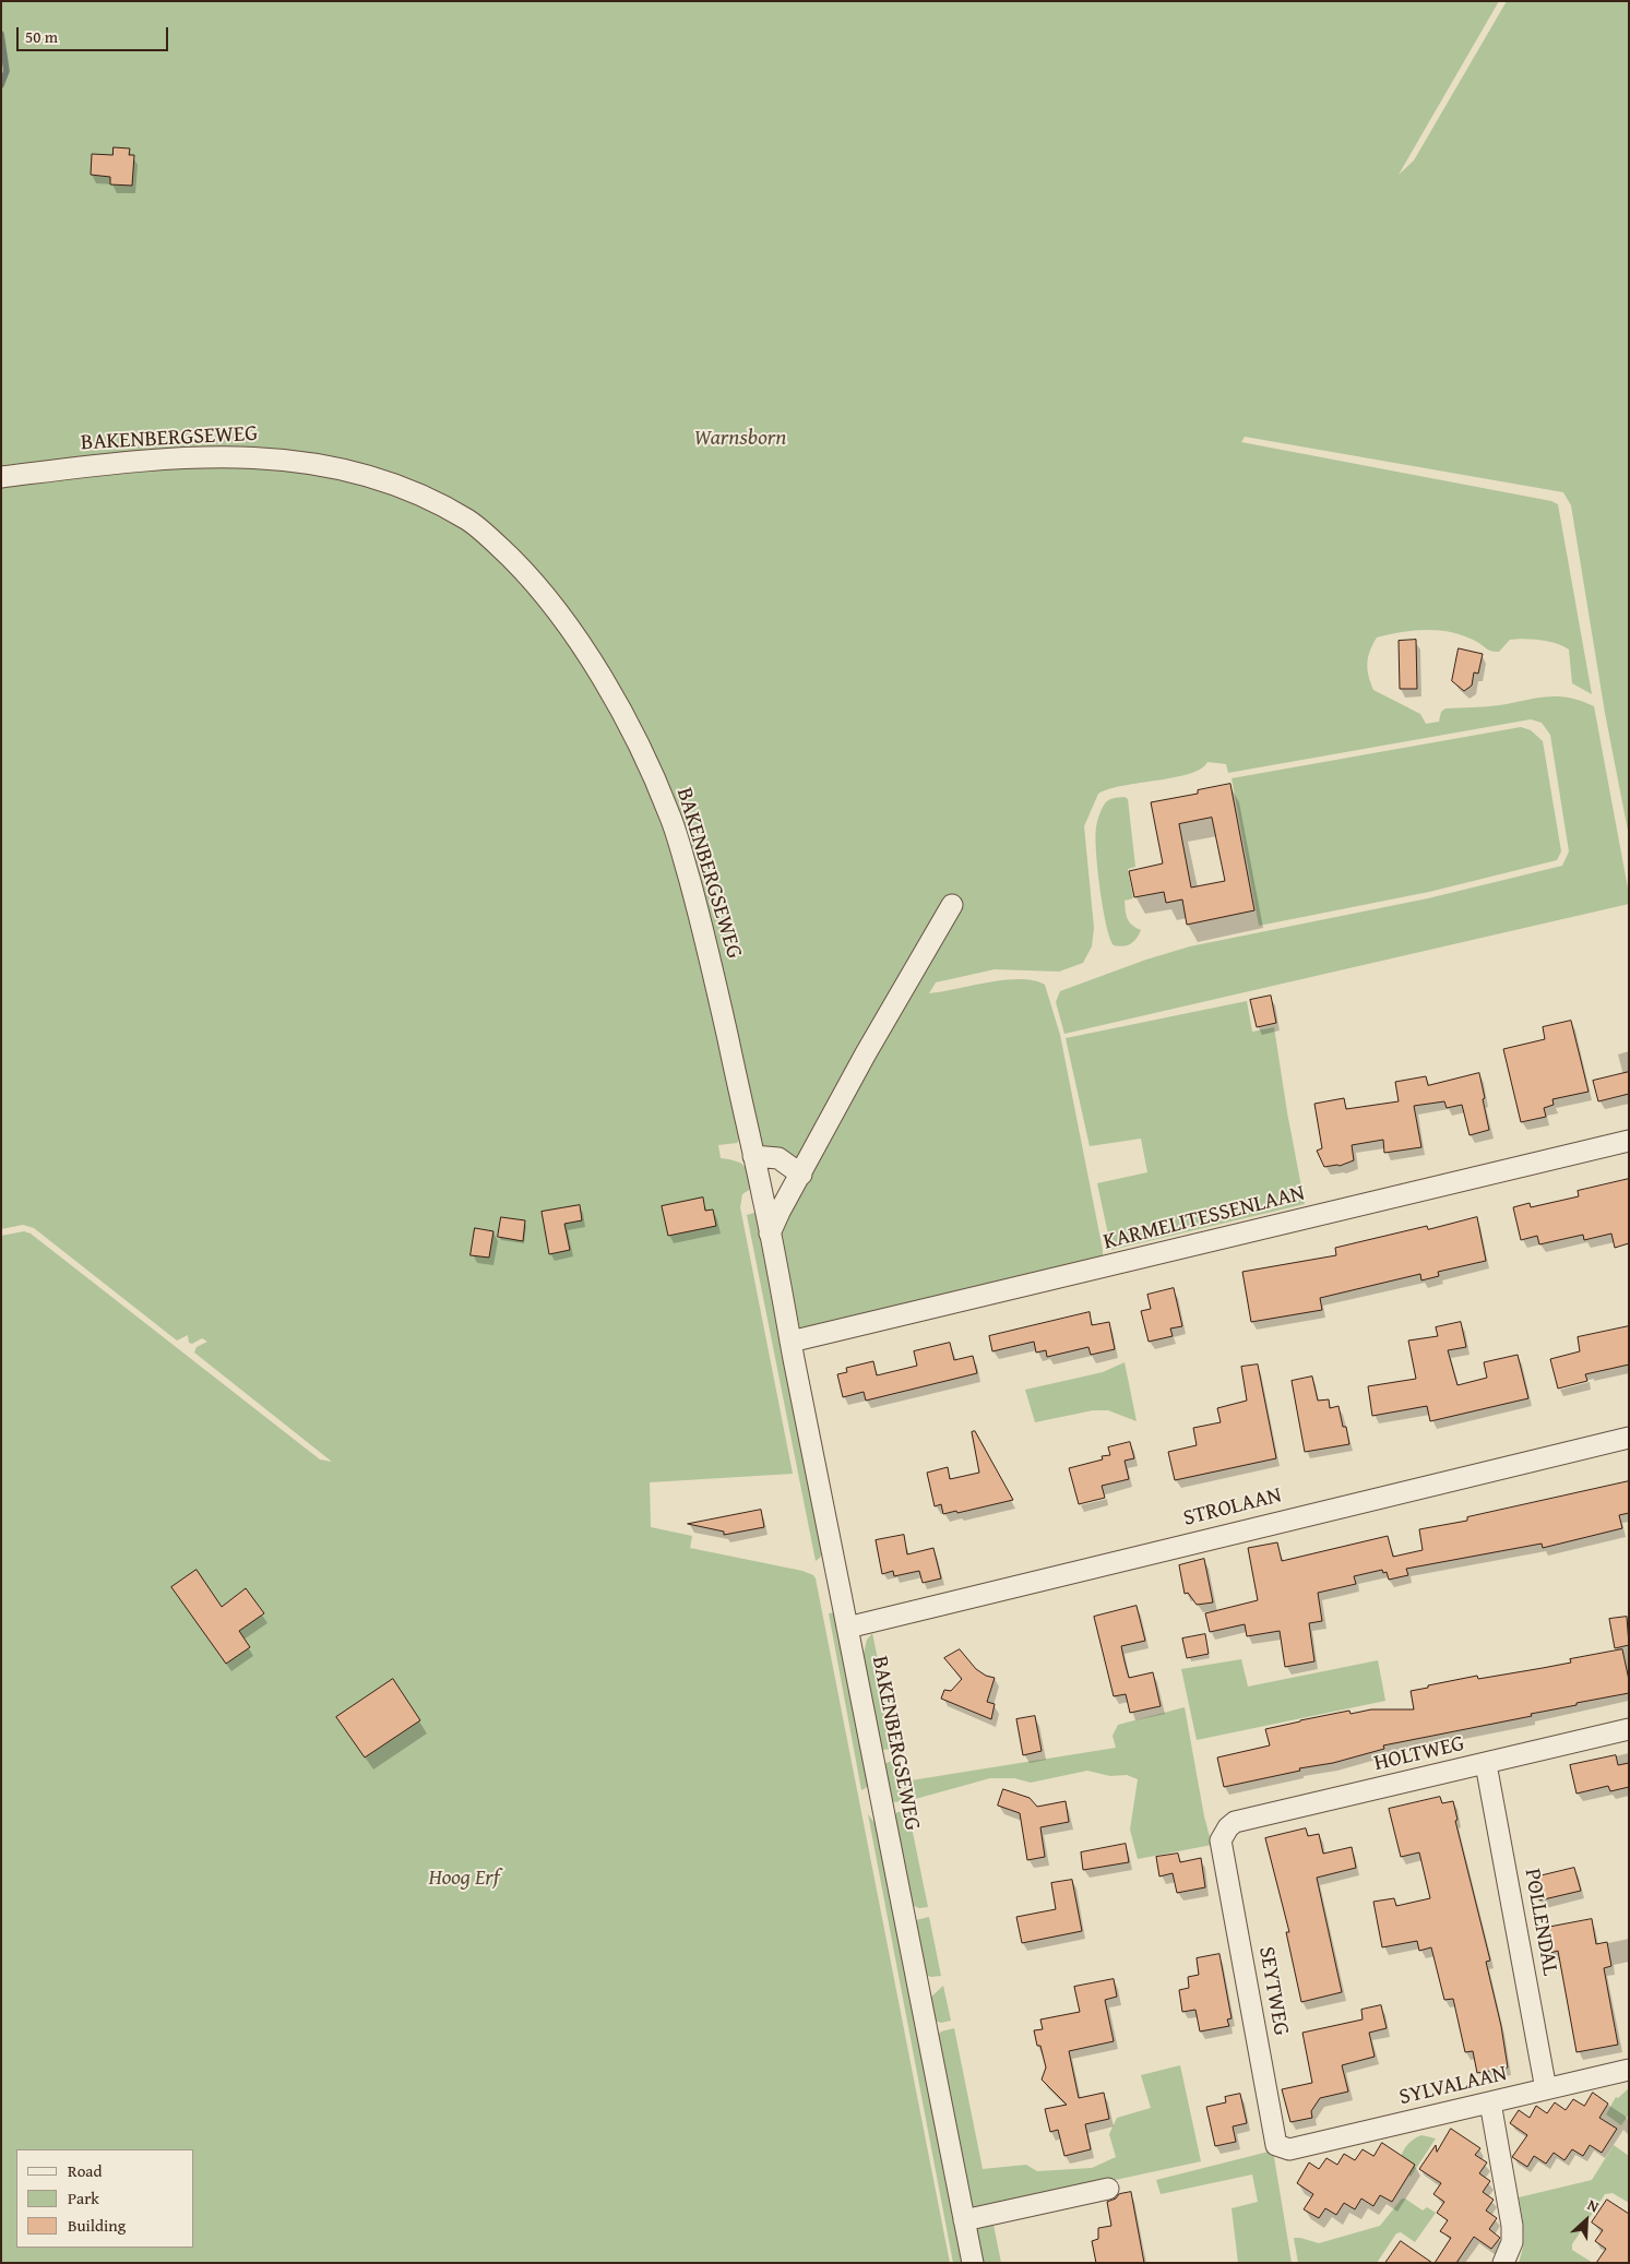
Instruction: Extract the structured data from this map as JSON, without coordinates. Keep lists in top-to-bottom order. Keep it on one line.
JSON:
{"streets":{"street":["BAKENBERGSEWEG","KARMELITESSENLAAN","STROLAAN","HOLTWEG","POLLENDAL","SEYTWEG","SYLVALAAN"]},"crossings":[["BAKENBERGSEWEG","KARMELITESSENLAAN"],["BAKENBERGSEWEG","STROLAAN"],["HOLTWEG","POLLENDAL"],["HOLTWEG","SEYTWEG"],["POLLENDAL","SYLVALAAN"],["SEYTWEG","SYLVALAAN"]],"parks":["Warnsborn","Hoog Erf"],"legend":["Road","Park","Building"],"scale_bar":"50 m","north":"top right"}
